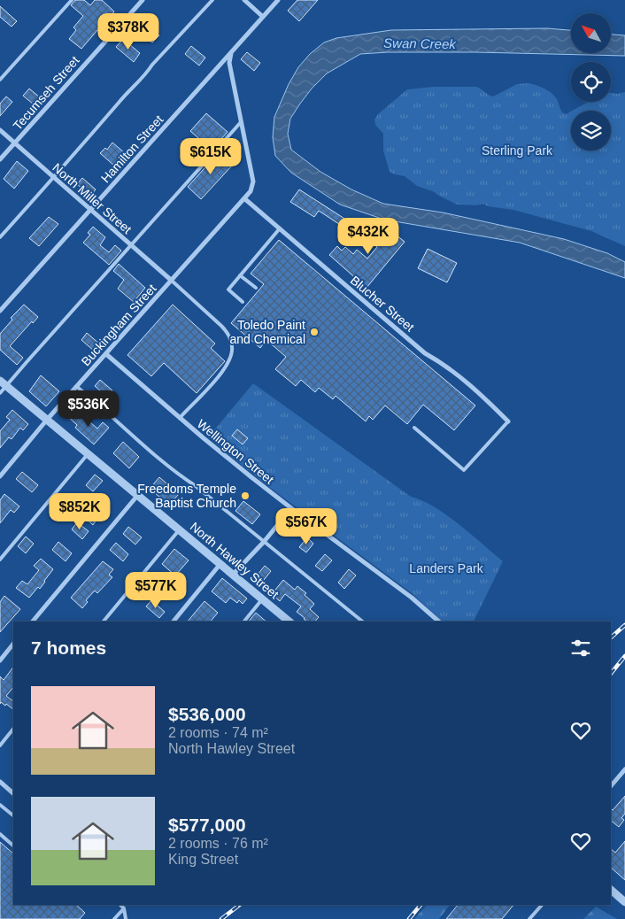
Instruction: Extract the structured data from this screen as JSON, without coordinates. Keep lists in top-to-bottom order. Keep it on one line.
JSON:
{"streets":{"street":["Tecumseh Street","Hamilton Street","North Miller Street","Blucher Street","Buckingham Street","Wellington Street","North Hawley Street"]},"crossings":[["Tecumseh Street","North Miller Street"],["Hamilton Street","North Miller Street"],["North Miller Street","Buckingham Street"],["Blucher Street","Buckingham Street"],["Buckingham Street","Wellington Street"],["Buckingham Street","North Hawley Street"]],"water":["Swan Creek"],"parks":["Sterling Park","Landers Park"],"places":["Toledo Paint and Chemical","Freedoms Temple Baptist Church"],"north":"top left","page":{"price":["$378K","$615K","$432K","$536K","$852K","$567K","$577K"],"heading":"7 homes","list":[{"name":"$536,000","note":"2 rooms · 74 m² · North Hawley Street"},{"name":"$577,000","note":"2 rooms · 76 m² · King Street"}]}}
